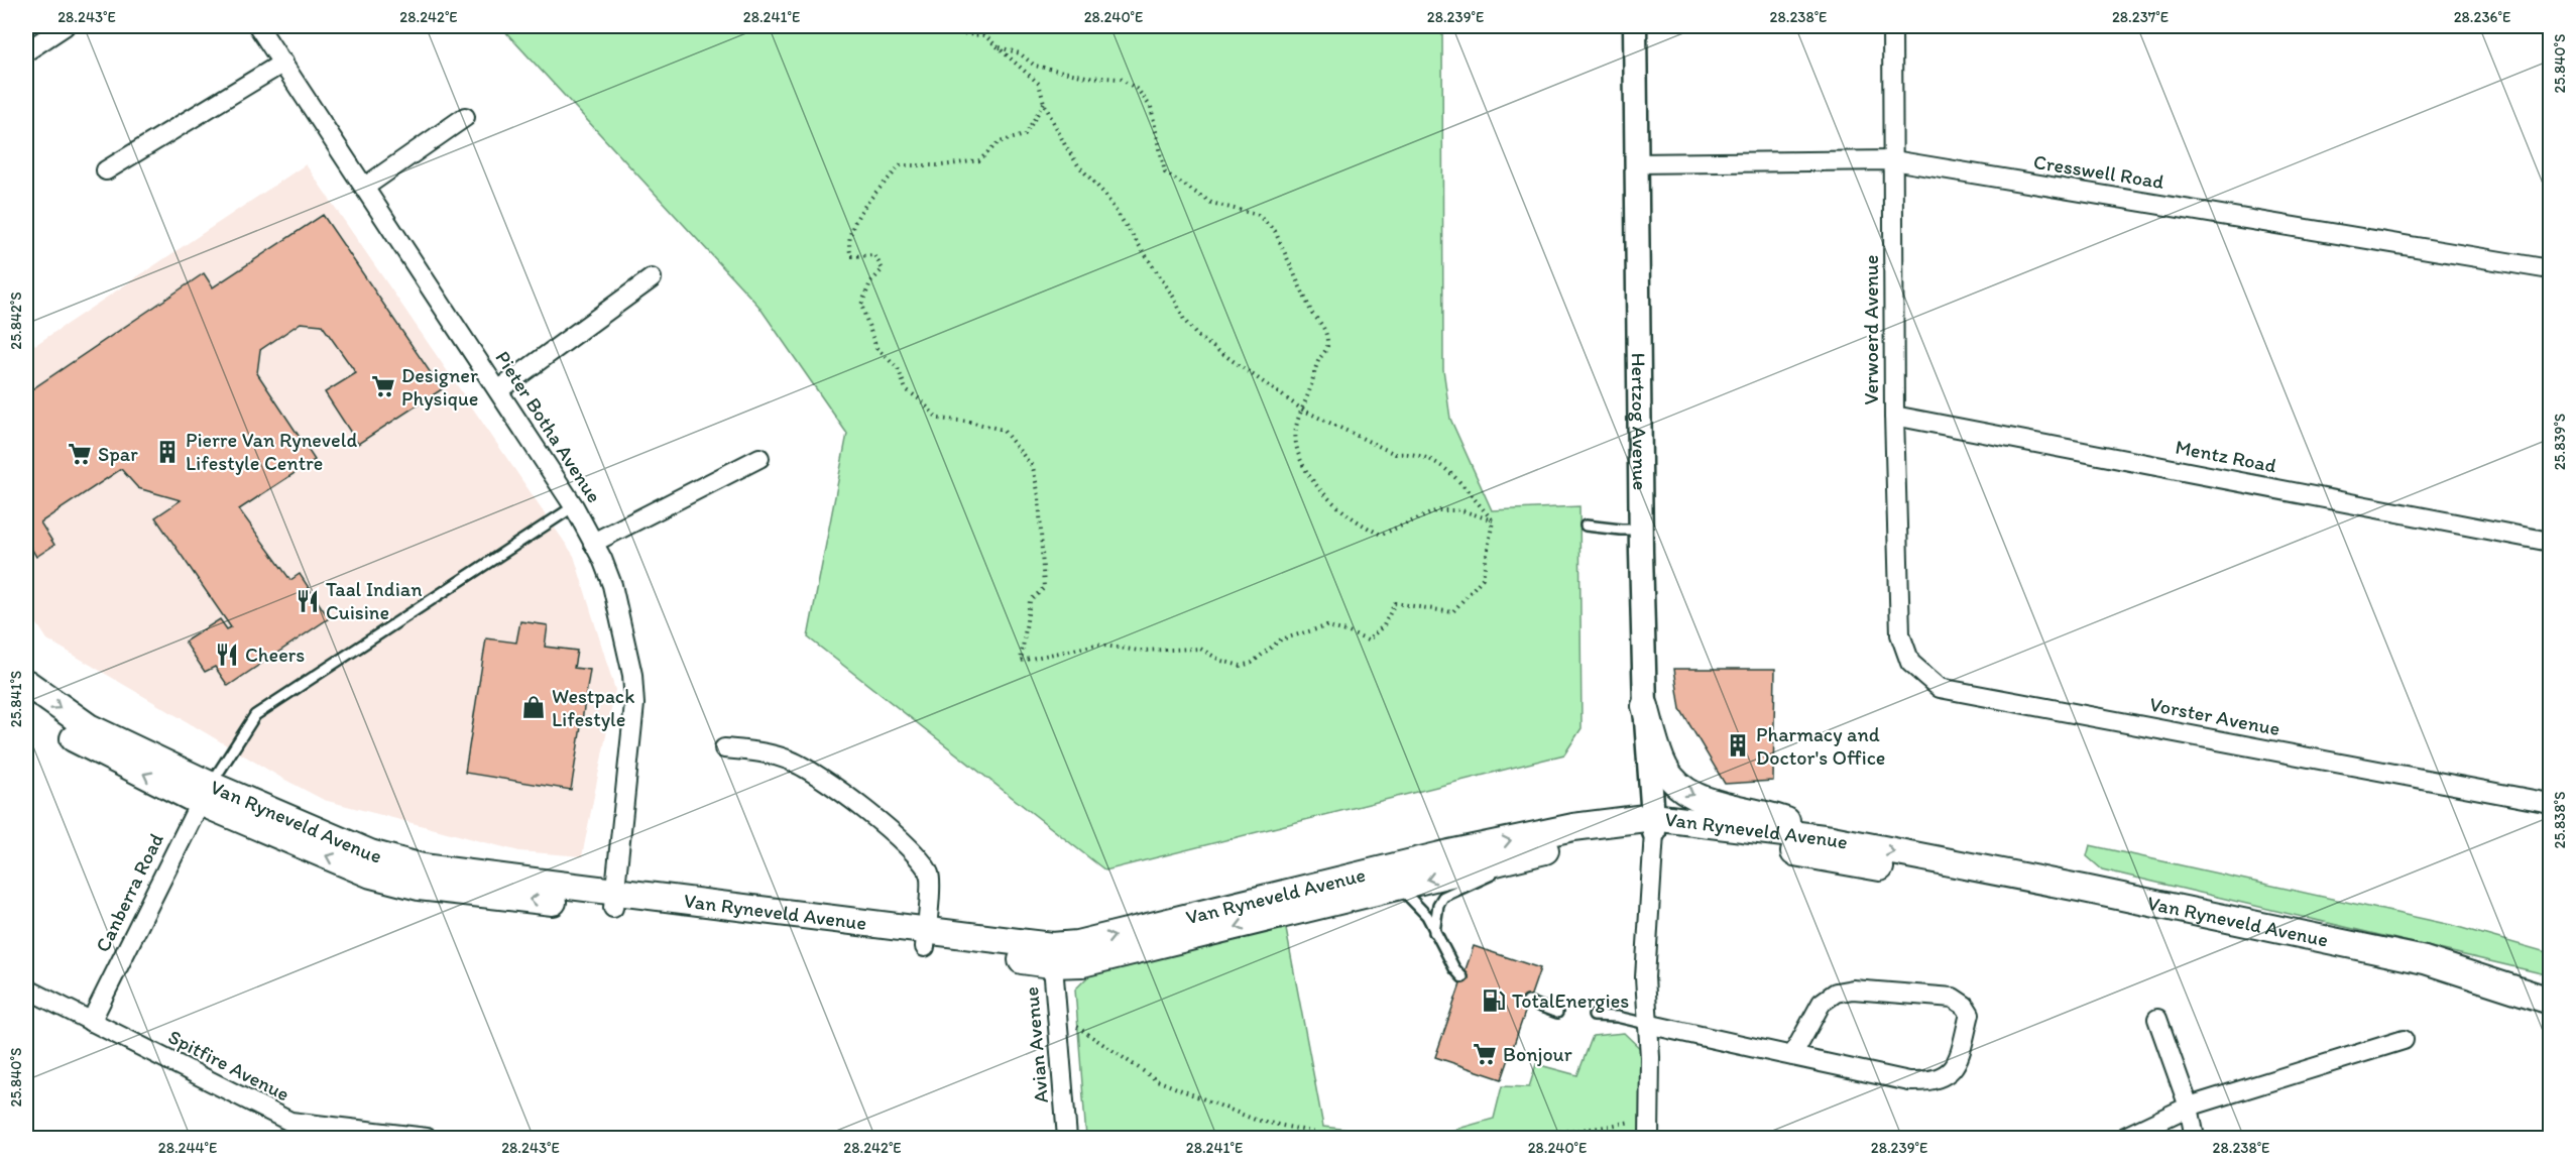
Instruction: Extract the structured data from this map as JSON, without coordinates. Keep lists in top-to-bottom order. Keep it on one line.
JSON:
{"streets":{"main road":["Van Ryneveld Avenue"],"street":["Cresswell Road","Verwoerd Avenue","Hertzog Avenue","Pieter Botha Avenue","Mentz Road","Vorster Avenue","Canberra Road","Avian Avenue","Spitfire Avenue"]},"crossings":[["Cresswell Road","Verwoerd Avenue"],["Cresswell Road","Hertzog Avenue"],["Verwoerd Avenue","Mentz Road"],["Verwoerd Avenue","Vorster Avenue"],["Hertzog Avenue","Van Ryneveld Avenue"],["Pieter Botha Avenue","Van Ryneveld Avenue"],["Van Ryneveld Avenue","Canberra Road"],["Van Ryneveld Avenue","Avian Avenue"],["Canberra Road","Spitfire Avenue"]],"places":{"supermarket":["Designer Physique","Spar","Bonjour"],"building":["Pierre Van Ryneveld Lifestyle Centre","Pharmacy and Doctor's Office"],"restaurant":["Taal Indian Cuisine","Cheers"],"shop":["Westpack Lifestyle"],"fuel station":["TotalEnergies"]},"coordinates":["28.243°E","28.242°E","28.241°E","28.240°E","28.239°E","28.238°E","28.237°E","28.236°E","25.840°S","25.842°S","25.839°S","25.841°S","25.838°S","28.244°E"]}
